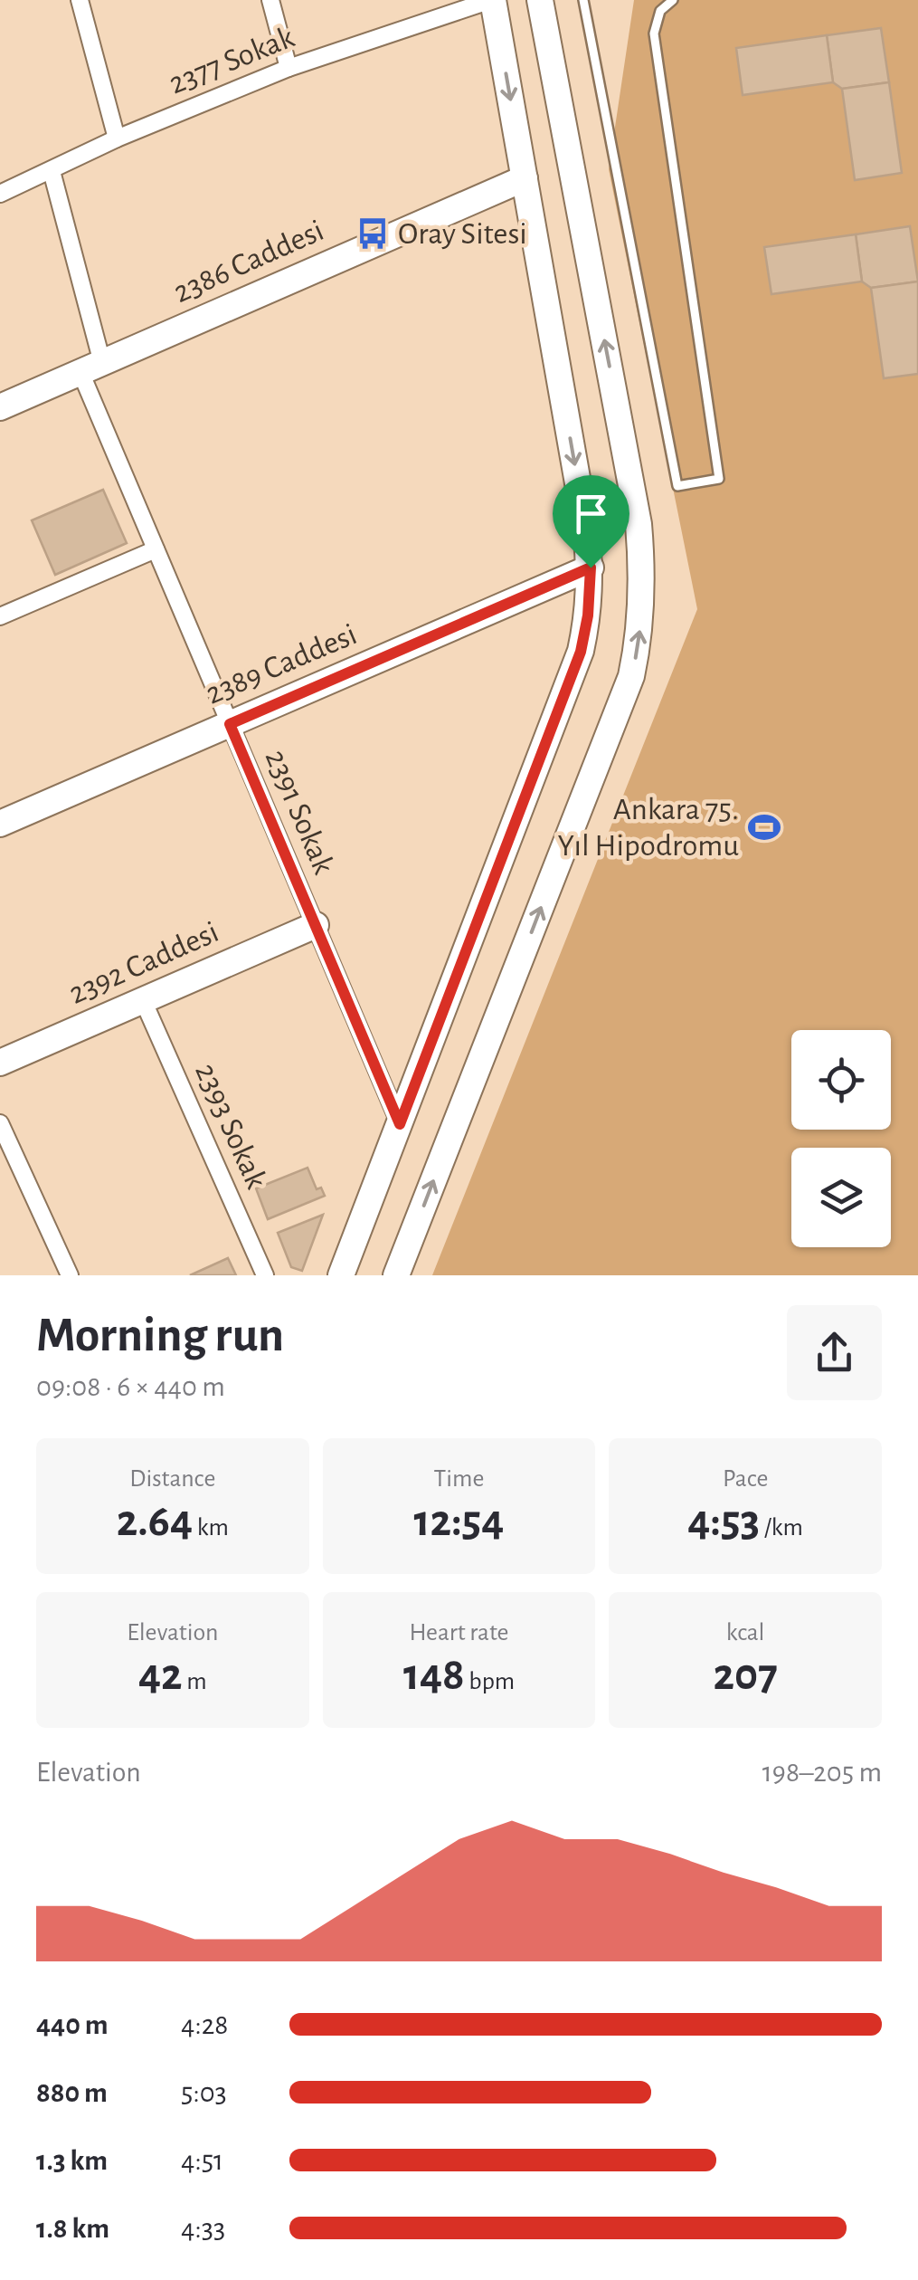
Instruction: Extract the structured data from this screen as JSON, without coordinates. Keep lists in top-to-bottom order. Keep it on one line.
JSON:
{"streets":{"main road":["2386 Caddesi","2389 Caddesi","2392 Caddesi"],"street":["2377 Sokak","2391 Sokak","2393 Sokak"]},"crossings":[["2377 Sokak","2391 Sokak"],["2386 Caddesi","2391 Sokak"],["2389 Caddesi","2391 Sokak"],["2391 Sokak","2392 Caddesi"],["2392 Caddesi","2393 Sokak"]],"places":{"bus stop":["Oray Sitesi"],"sports":["Ankara 75. Yıl Hipodromu"]},"page":{"heading":["Morning run","09:08 · 6 × 440 m"],"stats":[["Distance","2.64 km"],["Time","12:54"],["Pace","4:53 /km"],["Elevation","42 m"],["Heart rate","148 bpm"],["kcal","207"]],"chart":["Elevation","198–205 m"],"list":[{"name":"440 m","note":"4:28"},{"name":"880 m","note":"5:03"},{"name":"1.3 km","note":"4:51"},{"name":"1.8 km","note":"4:33"}]}}
